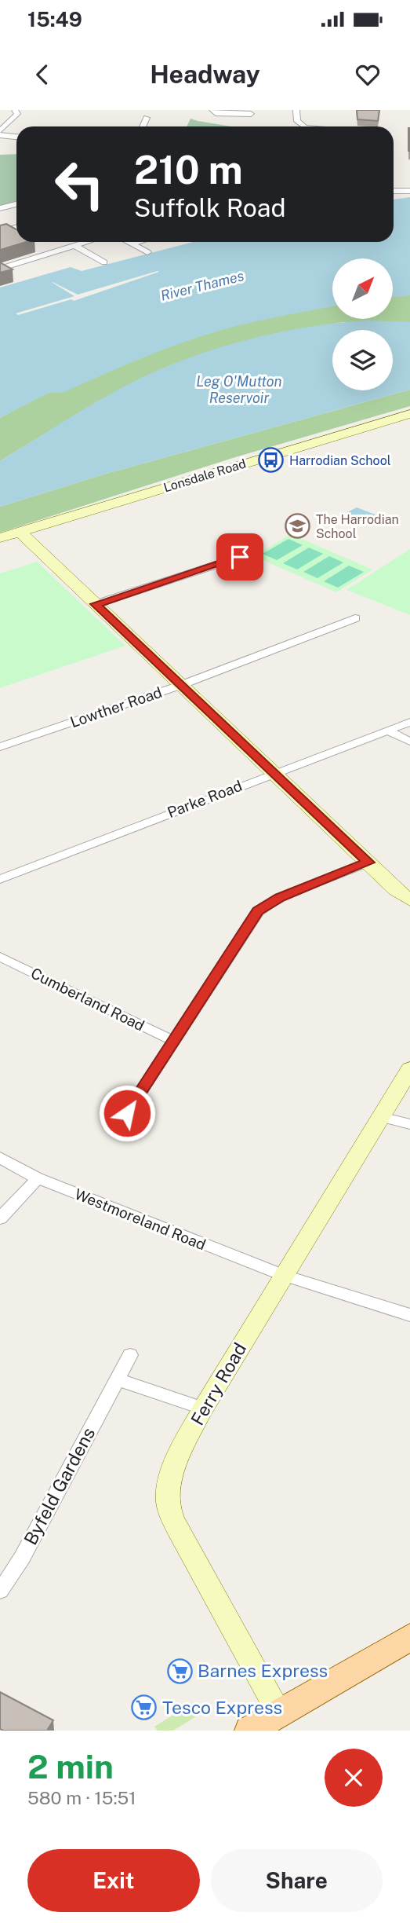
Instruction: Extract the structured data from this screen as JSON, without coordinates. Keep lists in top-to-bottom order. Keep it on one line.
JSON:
{"streets":{"street":["Lonsdale Road","Lowther Road","Parke Road","Cumberland Road","Westmoreland Road","Ferry Road","Byfeld Gardens"]},"crossings":[["Westmoreland Road","Ferry Road"]],"water":["River Thames","Leg O'Mutton Reservoir"],"places":{"bus stop":["Harrodian School"],"school or university":["The Harrodian School"],"supermarket":["Barnes Express","Tesco Express"]},"north":"top right","page":{"status":"15:49","header":"Headway","turn":["210 m","Suffolk Road"],"heading":["2 min","580 m · 15:51"],"buttons":["Exit","Share"]}}
